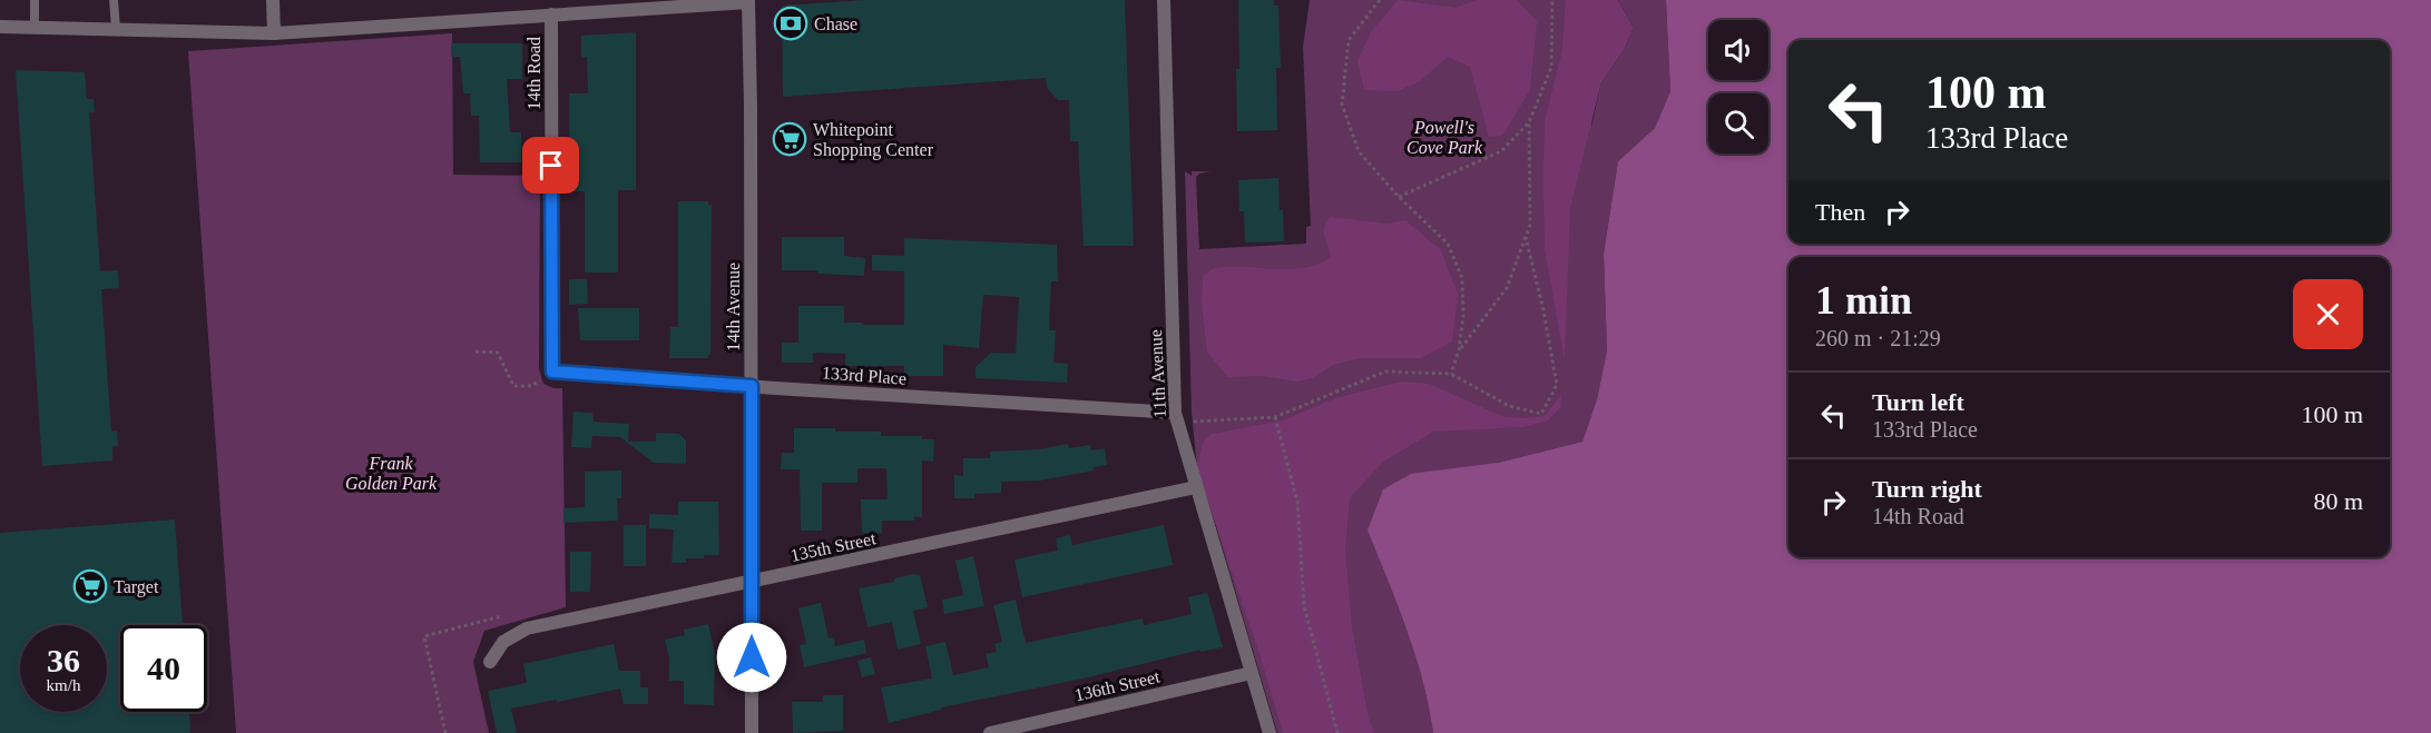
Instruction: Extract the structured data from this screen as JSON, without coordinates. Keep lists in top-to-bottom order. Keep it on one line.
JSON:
{"streets":{"street":["14th Road","14th Avenue","11th Avenue","133rd Place","135th Street","136th Street"]},"crossings":[["14th Road","133rd Place"],["14th Avenue","133rd Place"],["14th Avenue","135th Street"],["11th Avenue","133rd Place"],["11th Avenue","135th Street"],["11th Avenue","136th Street"]],"parks":["Powell's Cove Park","Frank Golden Park"],"places":{"bank":["Chase"],"supermarket":["Whitepoint Shopping Center","Target"]},"page":{"turn":["100 m","133rd Place"],"then":"Then","heading":["1 min","260 m · 21:29"],"list":[{"name":"Turn left","note":"133rd Place","value":"100 m"},{"name":"Turn right","note":"14th Road","value":"80 m"}],"speed":"36 km/h","limit":"40"}}
